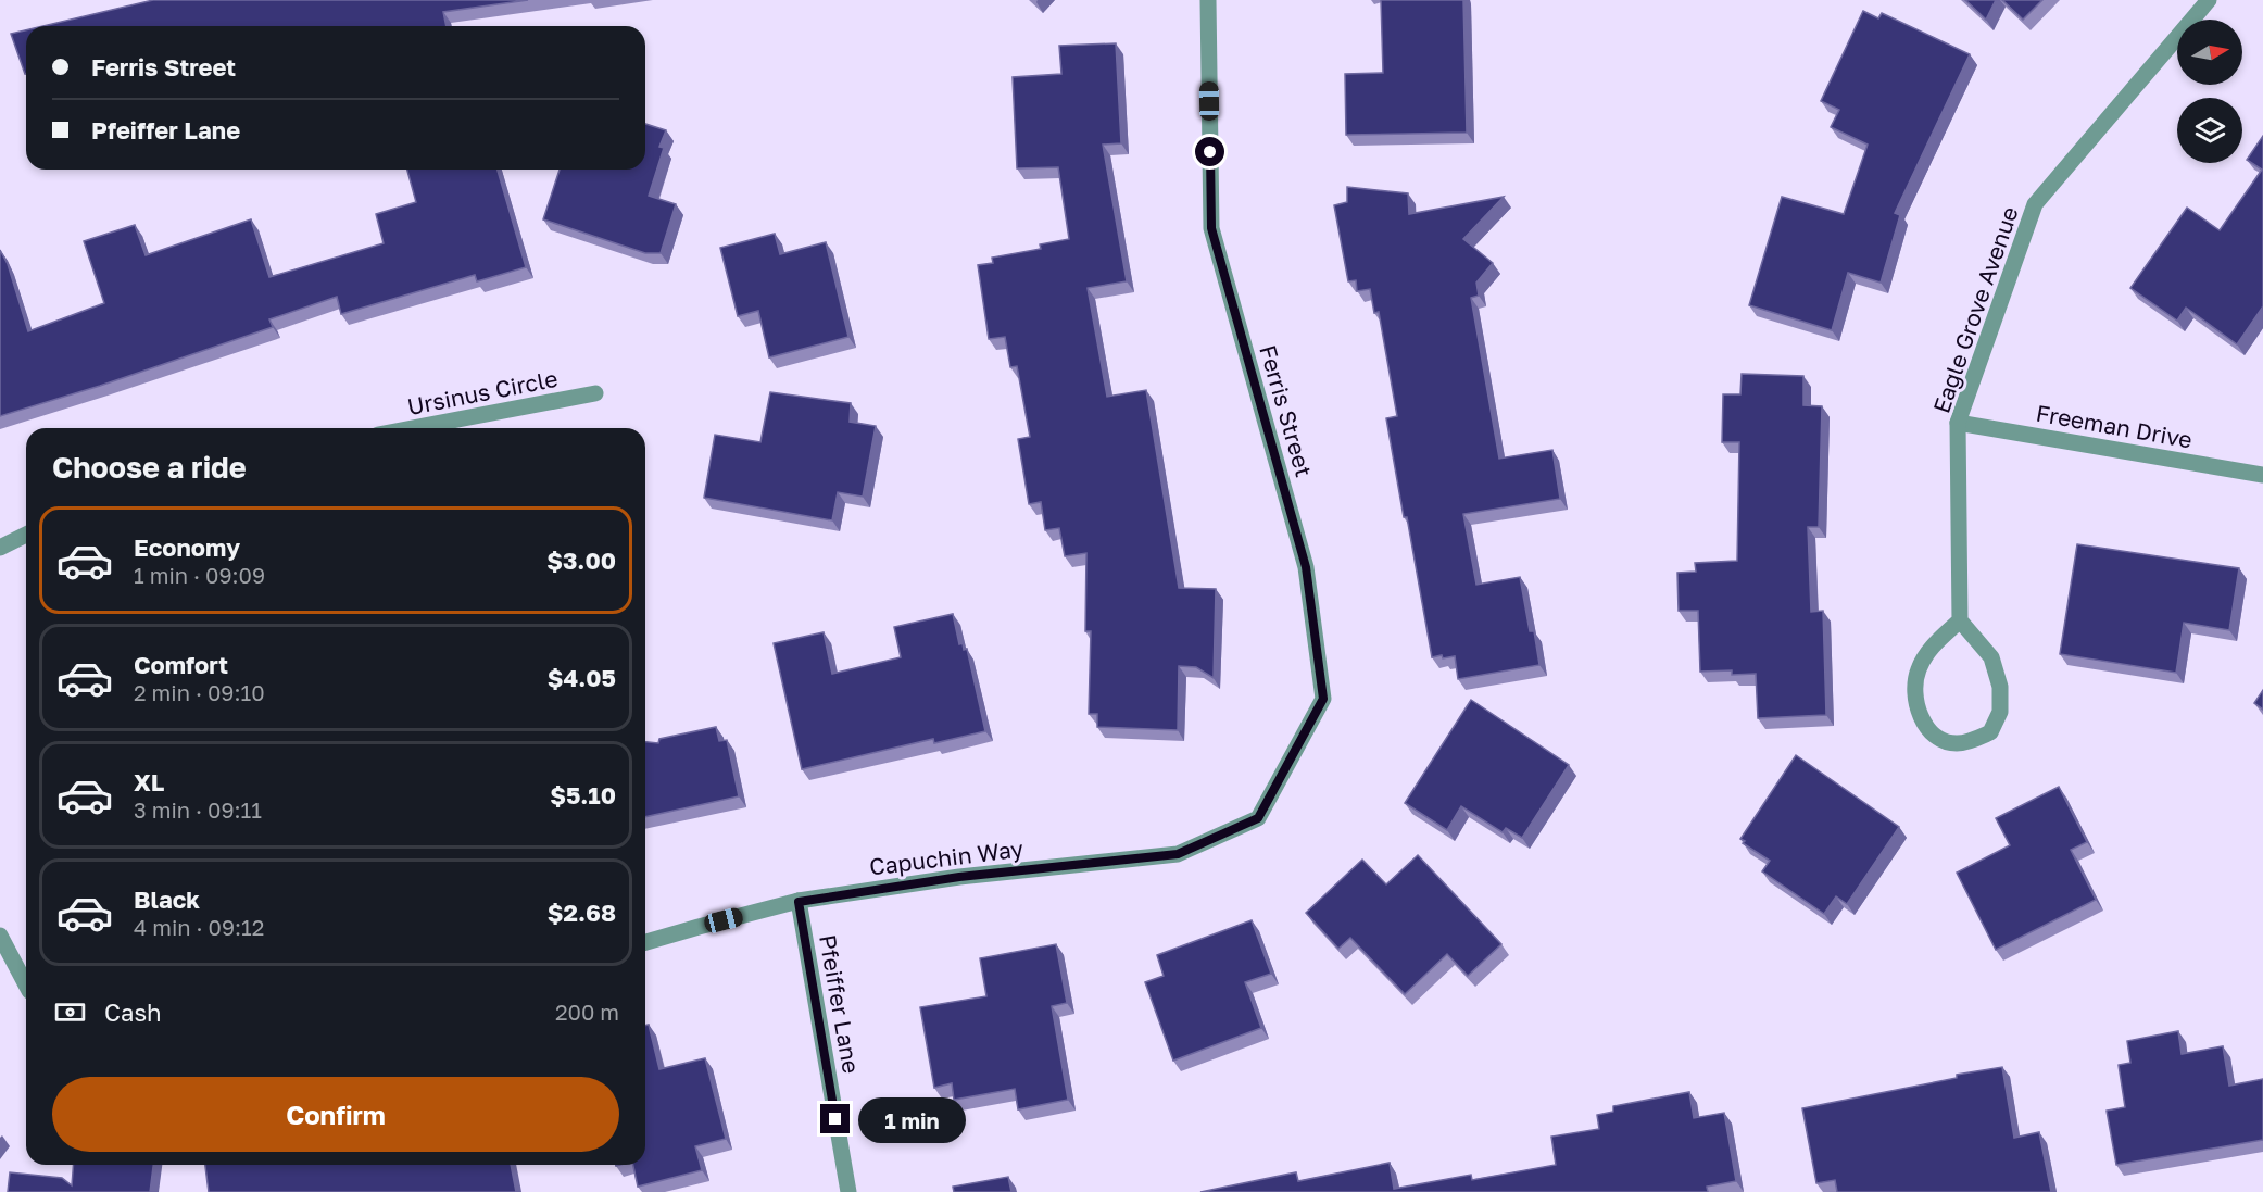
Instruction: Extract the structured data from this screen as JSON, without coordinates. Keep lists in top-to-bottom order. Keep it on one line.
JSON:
{"streets":{"street":["Eagle Grove Avenue","Ursinus Circle","Ferris Street","Freeman Drive","Capuchin Way","Pfeiffer Lane"]},"crossings":[["Eagle Grove Avenue","Freeman Drive"],["Ferris Street","Capuchin Way"],["Capuchin Way","Pfeiffer Lane"]],"north":"right","page":{"banner":["Ferris Street","Pfeiffer Lane"],"heading":"Choose a ride","list":[{"name":"Economy","note":"1 min · 09:09","value":"$3.00"},{"name":"Comfort","note":"2 min · 09:10","value":"$4.05"},{"name":"XL","note":"3 min · 09:11","value":"$5.10"},{"name":"Black","note":"4 min · 09:12","value":"$2.68"}],"pay":["Cash","200 m"],"buttons":"Confirm","bubble":"1 min"}}
